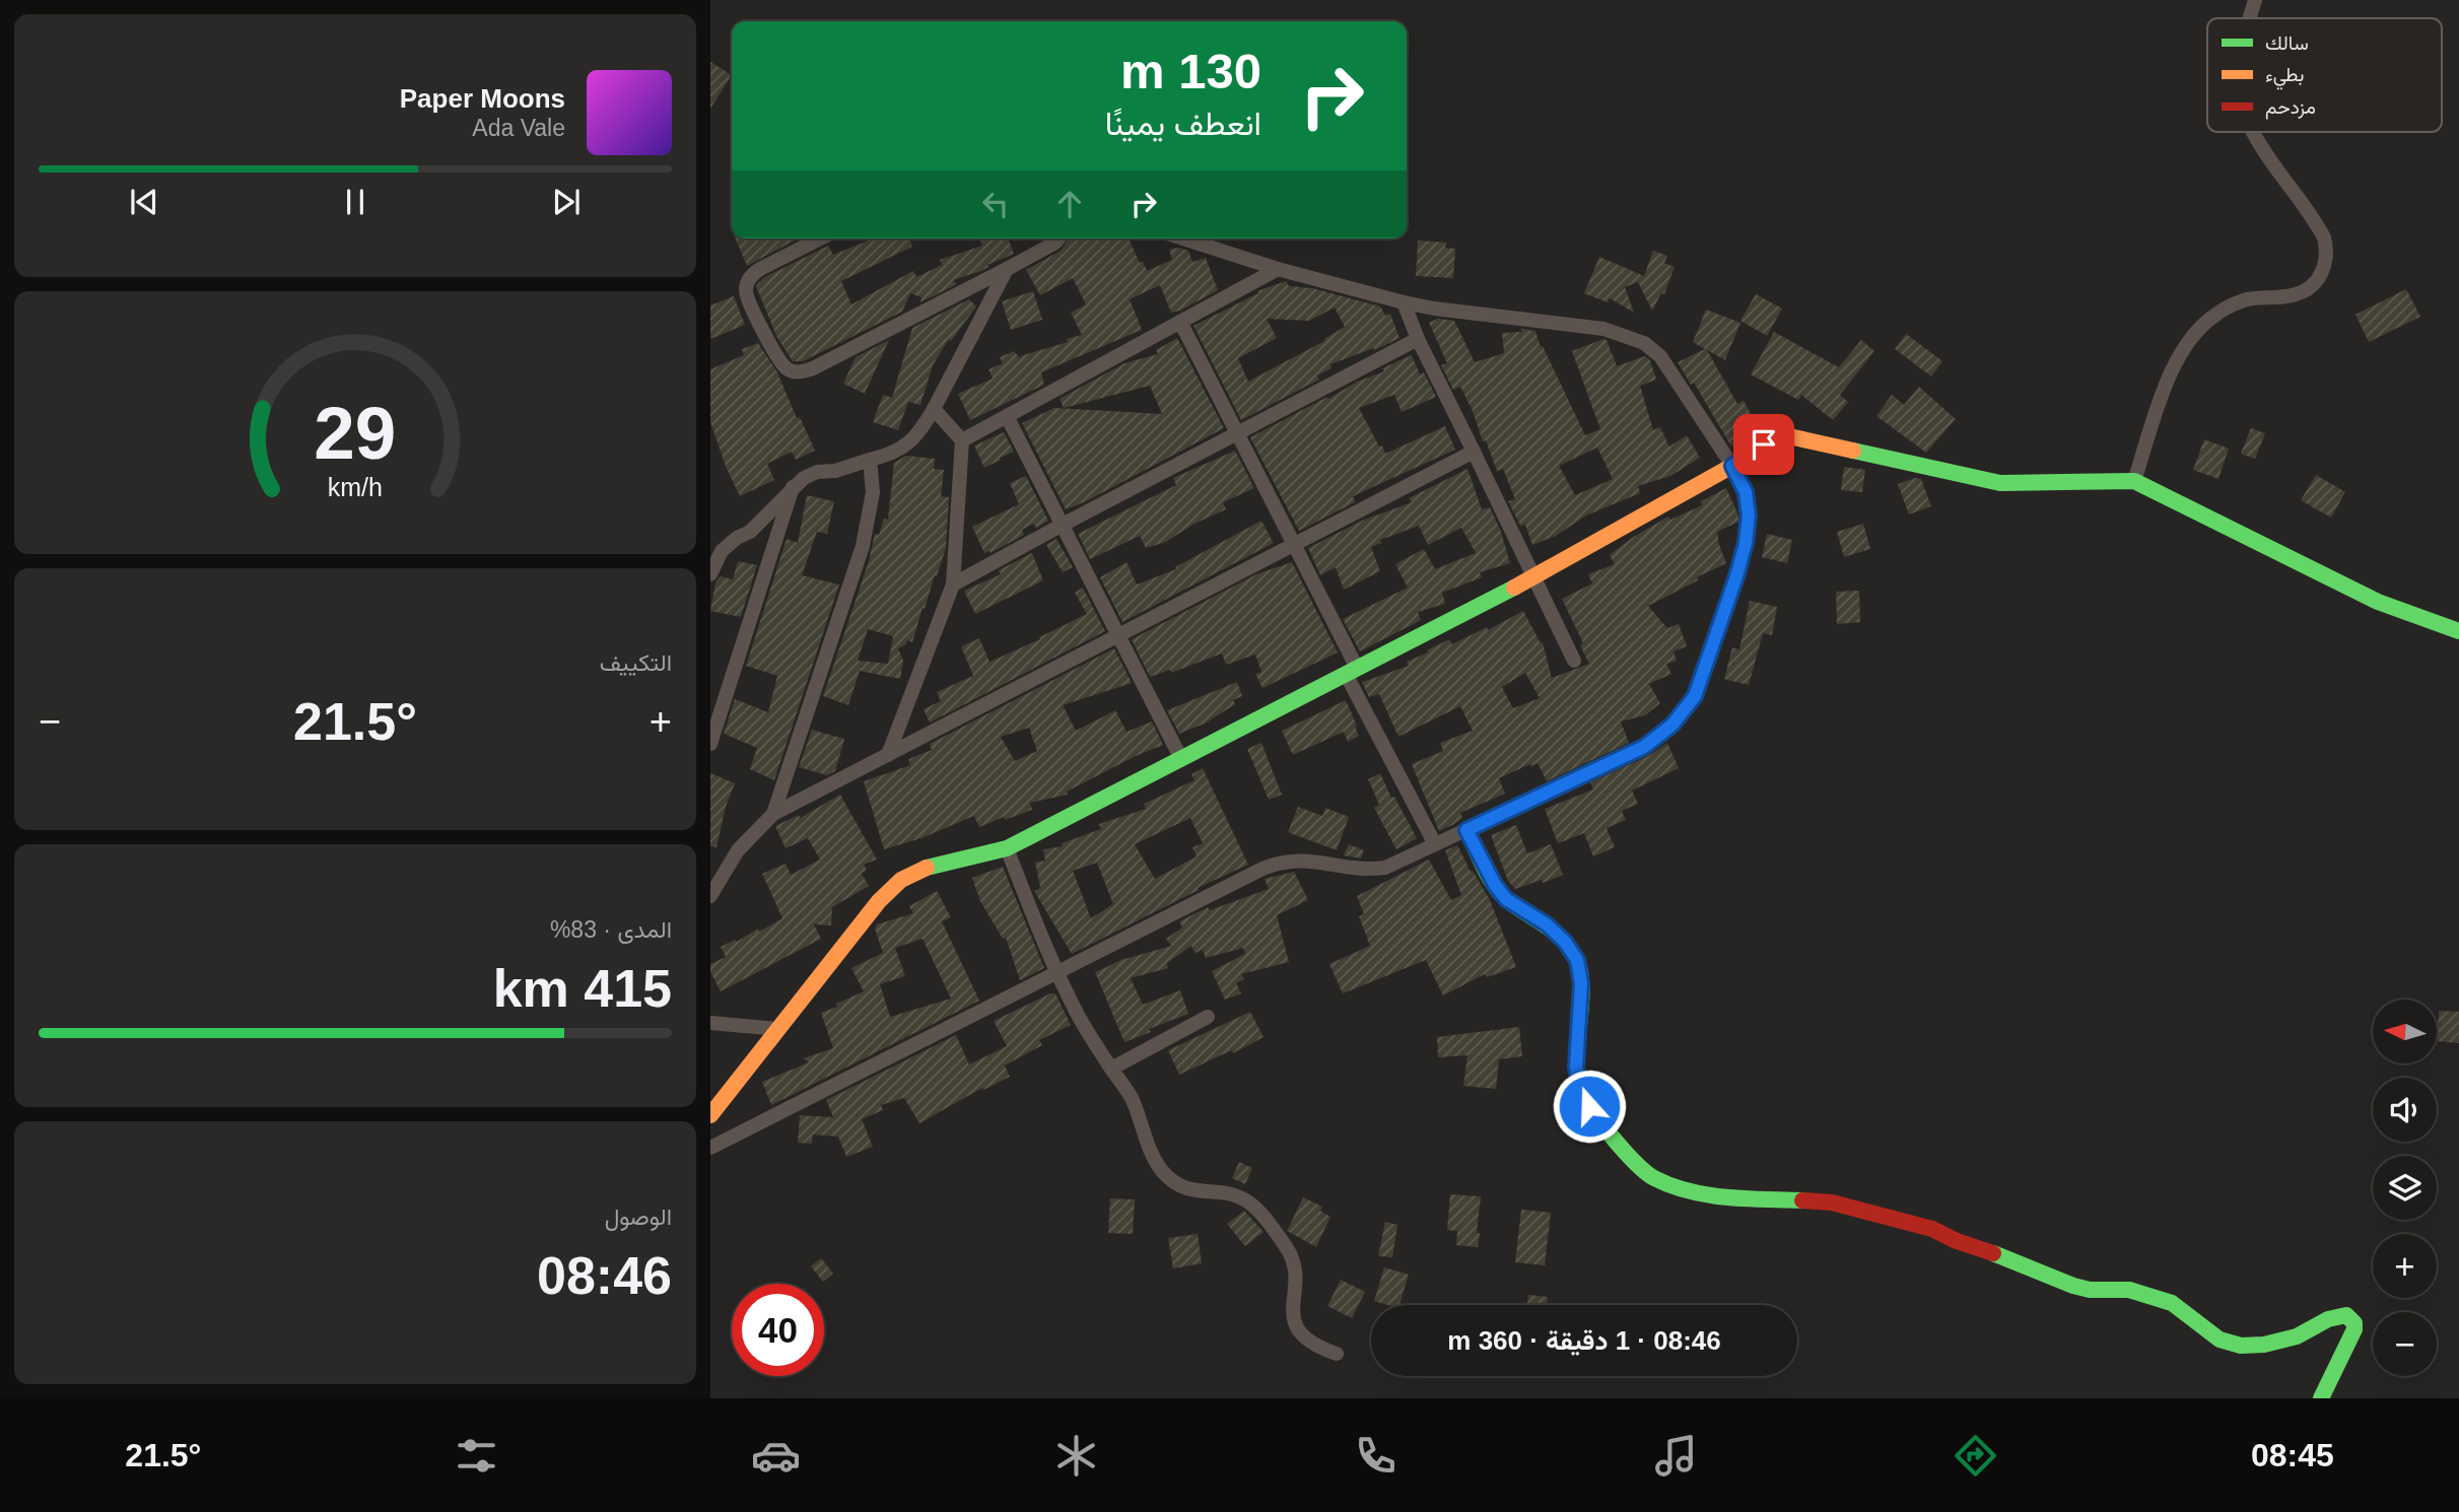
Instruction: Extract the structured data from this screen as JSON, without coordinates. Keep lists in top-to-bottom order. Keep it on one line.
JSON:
{"legend":["سالك","بطيء","مزدحم"],"north":"left","page":{"turn":["130 m","انعطف يمينًا"],"song":["Paper Moons","Ada Vale"],"tile":["التكييف",["المدى · 83%","415 km"],["الوصول","08:46"]],"heat":["−","21.5°","+"],"map_buttons":["+","−"],"limit":"40","trip":"08:46 · 1 دقيقة · 360 m","tabs":["08:45","21.5°"],"gauge":["29","km/h"]}}
